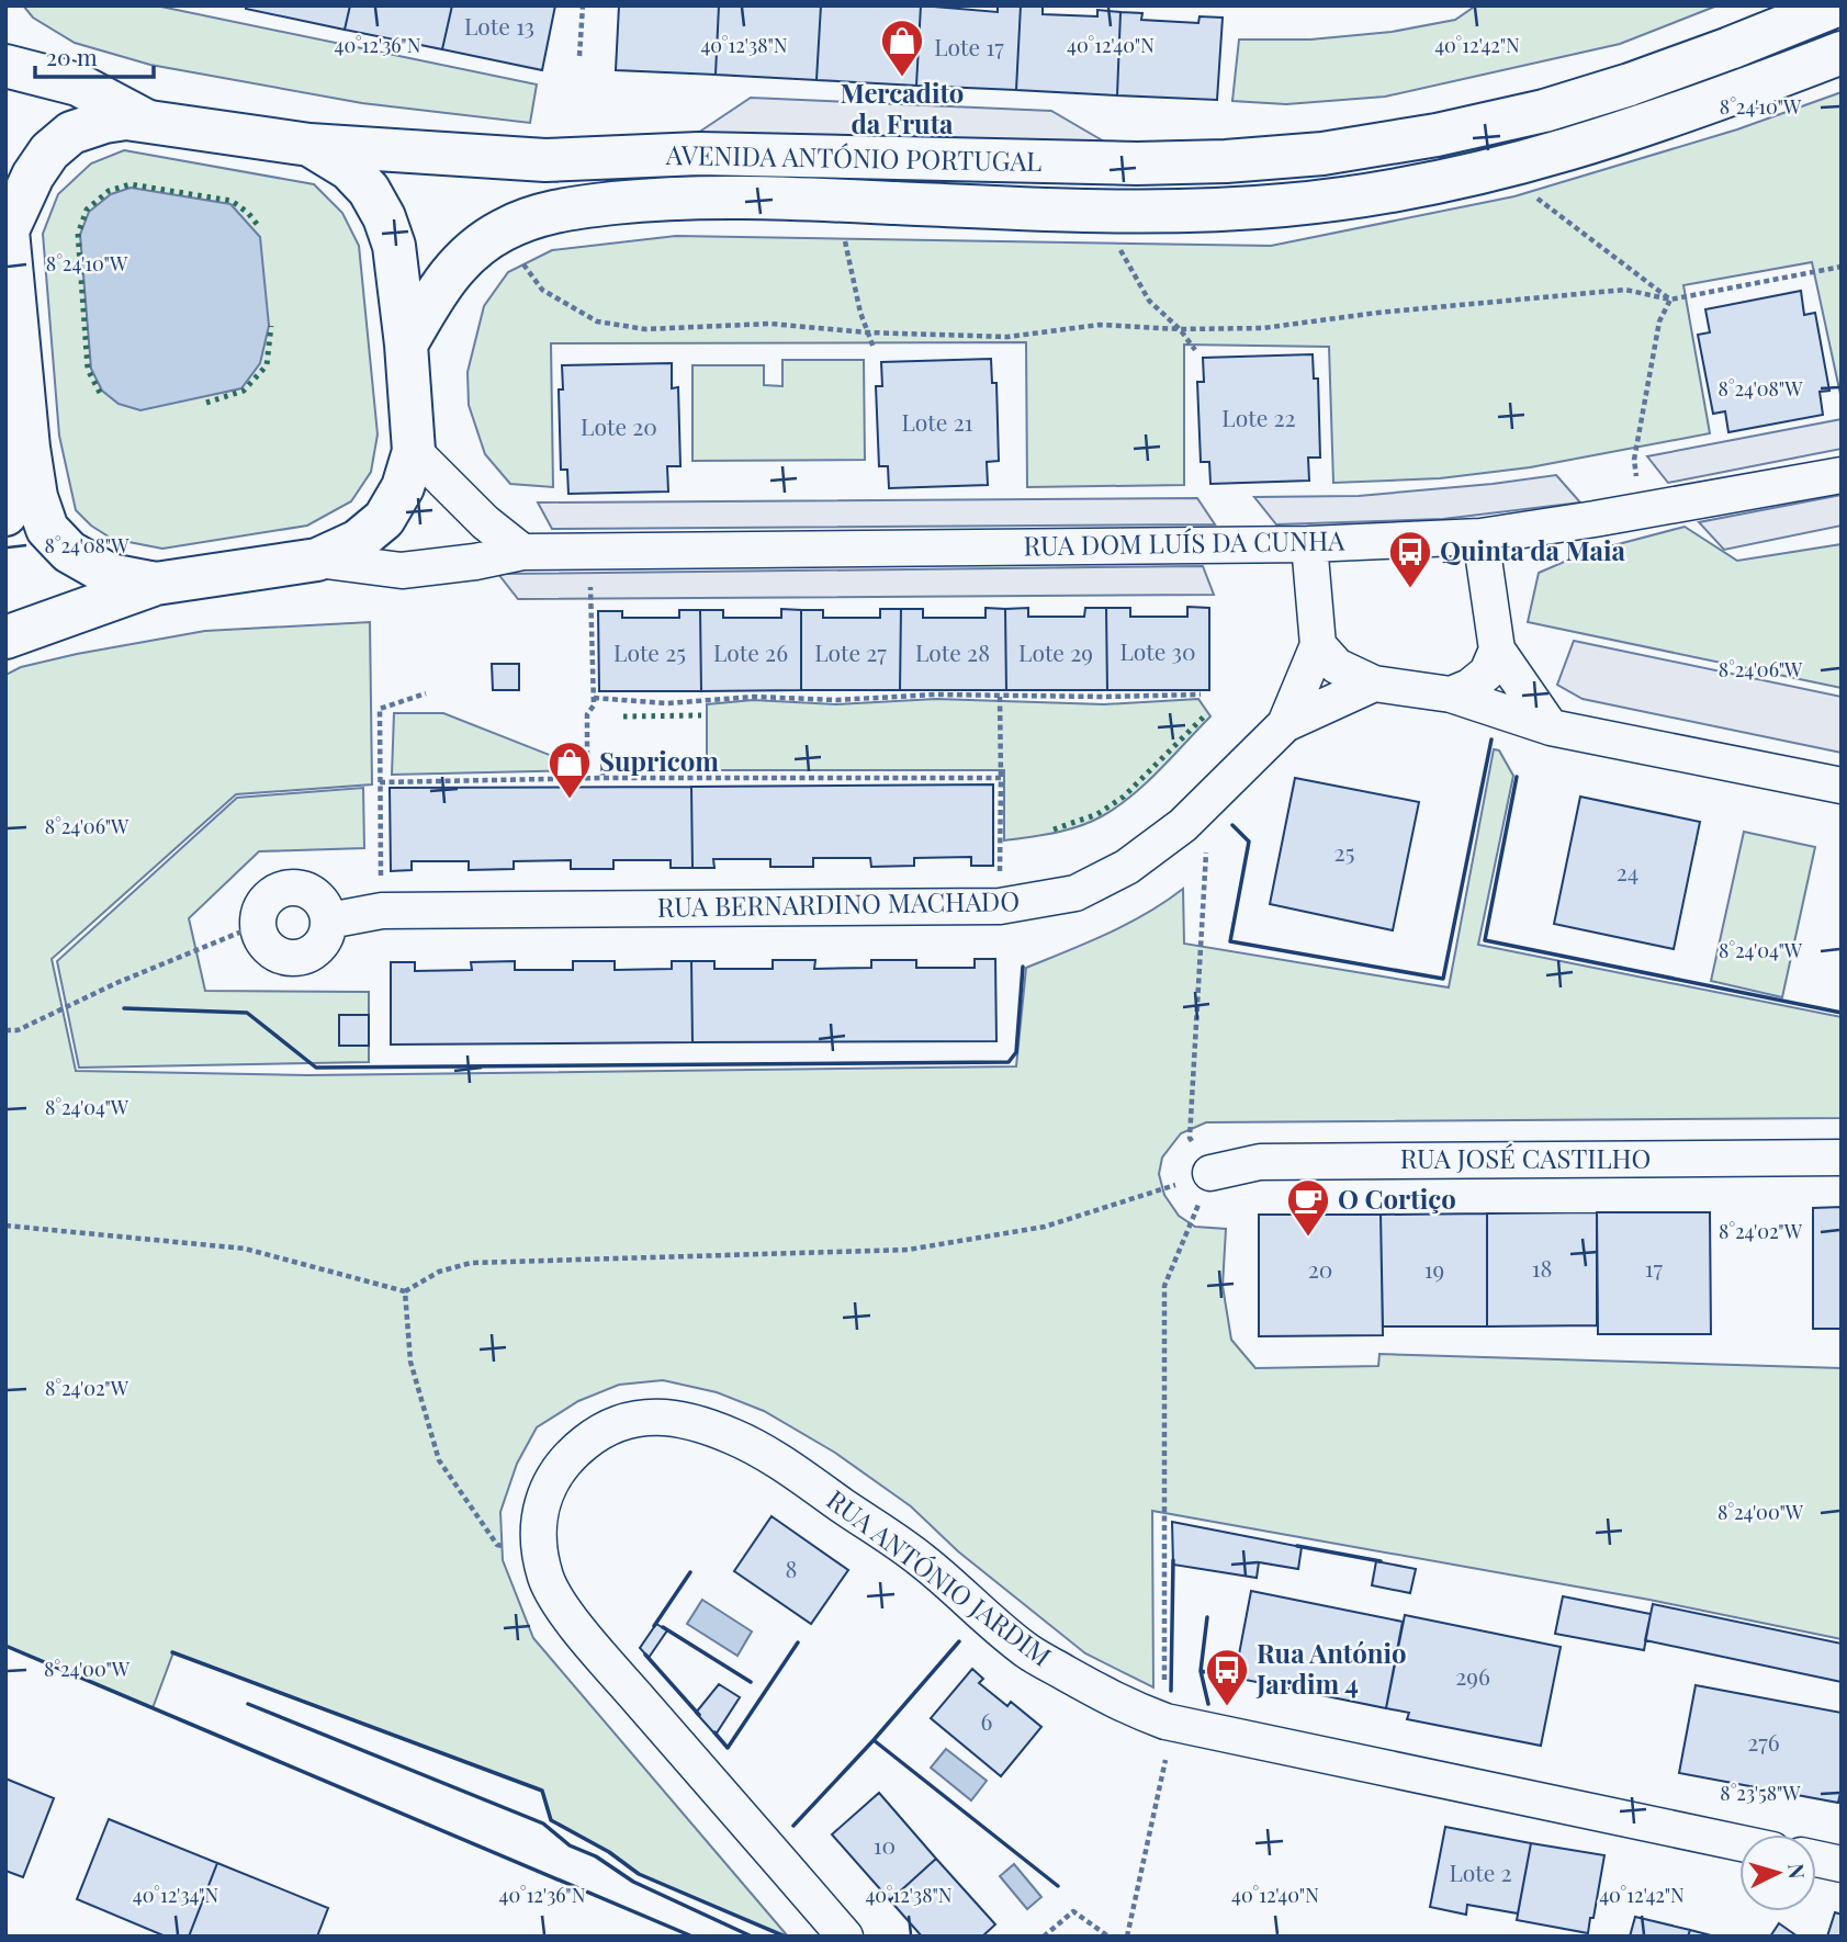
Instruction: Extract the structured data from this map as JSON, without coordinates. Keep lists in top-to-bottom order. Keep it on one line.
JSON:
{"streets":{"main road":["AVENIDA ANTÓNIO PORTUGAL"],"street":["RUA DOM LUÍS DA CUNHA","RUA BERNARDINO MACHADO","RUA JOSÉ CASTILHO","RUA ANTÓNIO JARDIM"]},"places":{"shop":["Mercadito da Fruta","Supricom"],"bus stop":["Quinta da Maia","Rua António Jardim 4"],"cafe":["O Cortiço"]},"house_numbers":["Lote 13","Lote 17","Lote 22","Lote 21","Lote 20","Lote 30","Lote 25","Lote 26","Lote 27","Lote 28","Lote 29","25","24","18","17","20","19","8","296","6","276","10","Lote 2"],"scale_bar":"20 m","north":"right","coordinates":["40°12'36\"N","40°12'38\"N","40°12'40\"N","40°12'42\"N","8°24'10\"W","8°24'08\"W","8°24'06\"W","8°24'04\"W","8°24'02\"W","8°24'00\"W","8°23'58\"W","40°12'34\"N"]}
